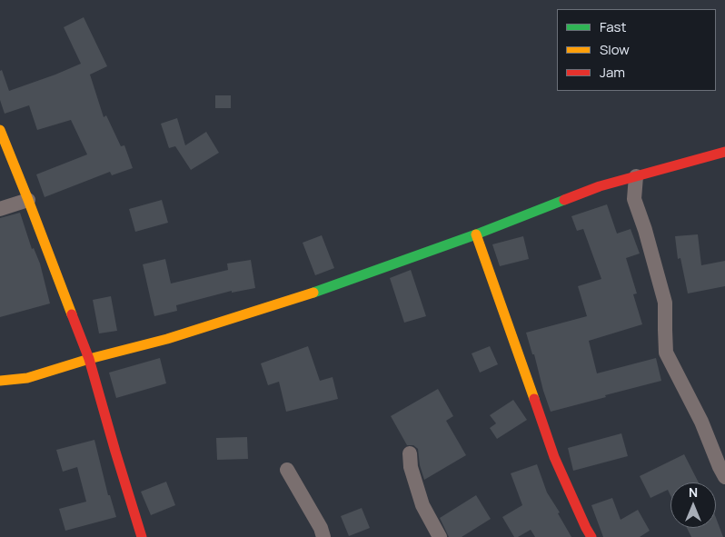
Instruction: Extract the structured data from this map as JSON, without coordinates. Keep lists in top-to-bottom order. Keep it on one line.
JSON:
{"legend":["Fast","Slow","Jam"],"north":"top"}
